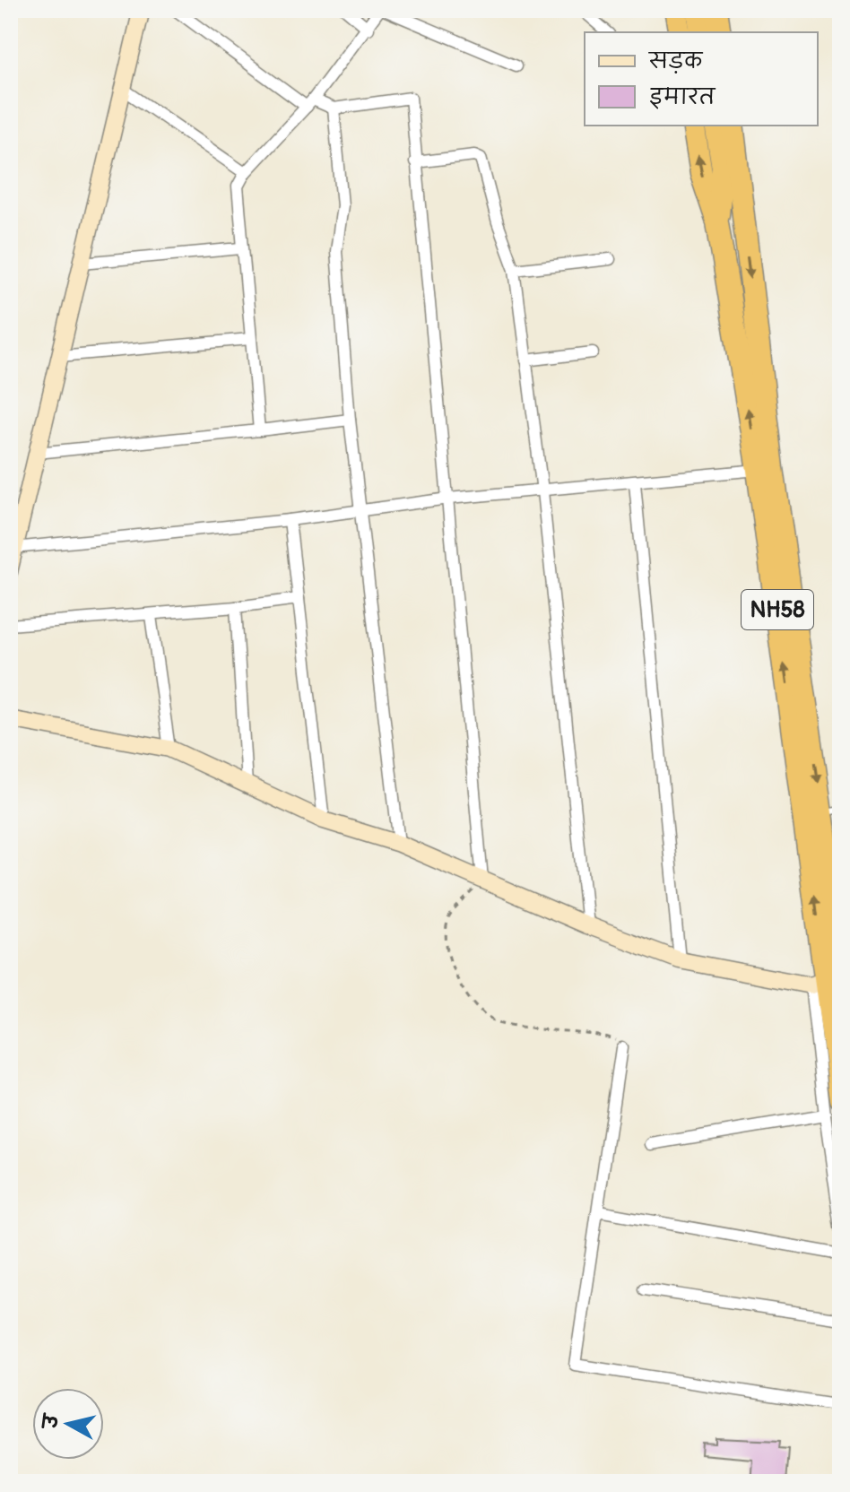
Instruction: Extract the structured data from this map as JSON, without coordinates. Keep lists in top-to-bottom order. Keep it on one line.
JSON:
{"streets":{"highway":["NH58"]},"legend":["सड़क","इमारत"],"north":"left"}
